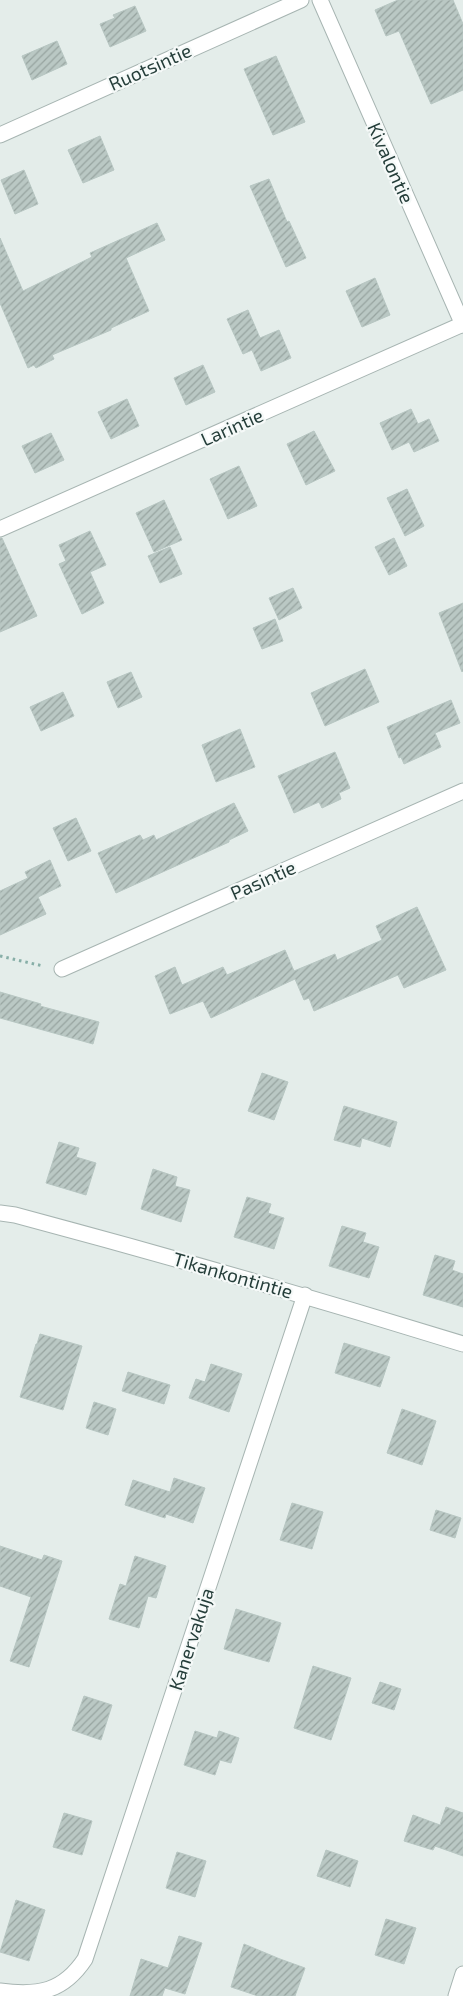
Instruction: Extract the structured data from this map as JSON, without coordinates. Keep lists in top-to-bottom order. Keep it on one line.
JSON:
{"streets":{"street":["Ruotsintie","Kivalontie","Larintie","Pasintie","Tikankontintie","Kanervakuja"]},"crossings":[["Kivalontie","Larintie"],["Tikankontintie","Kanervakuja"]]}
